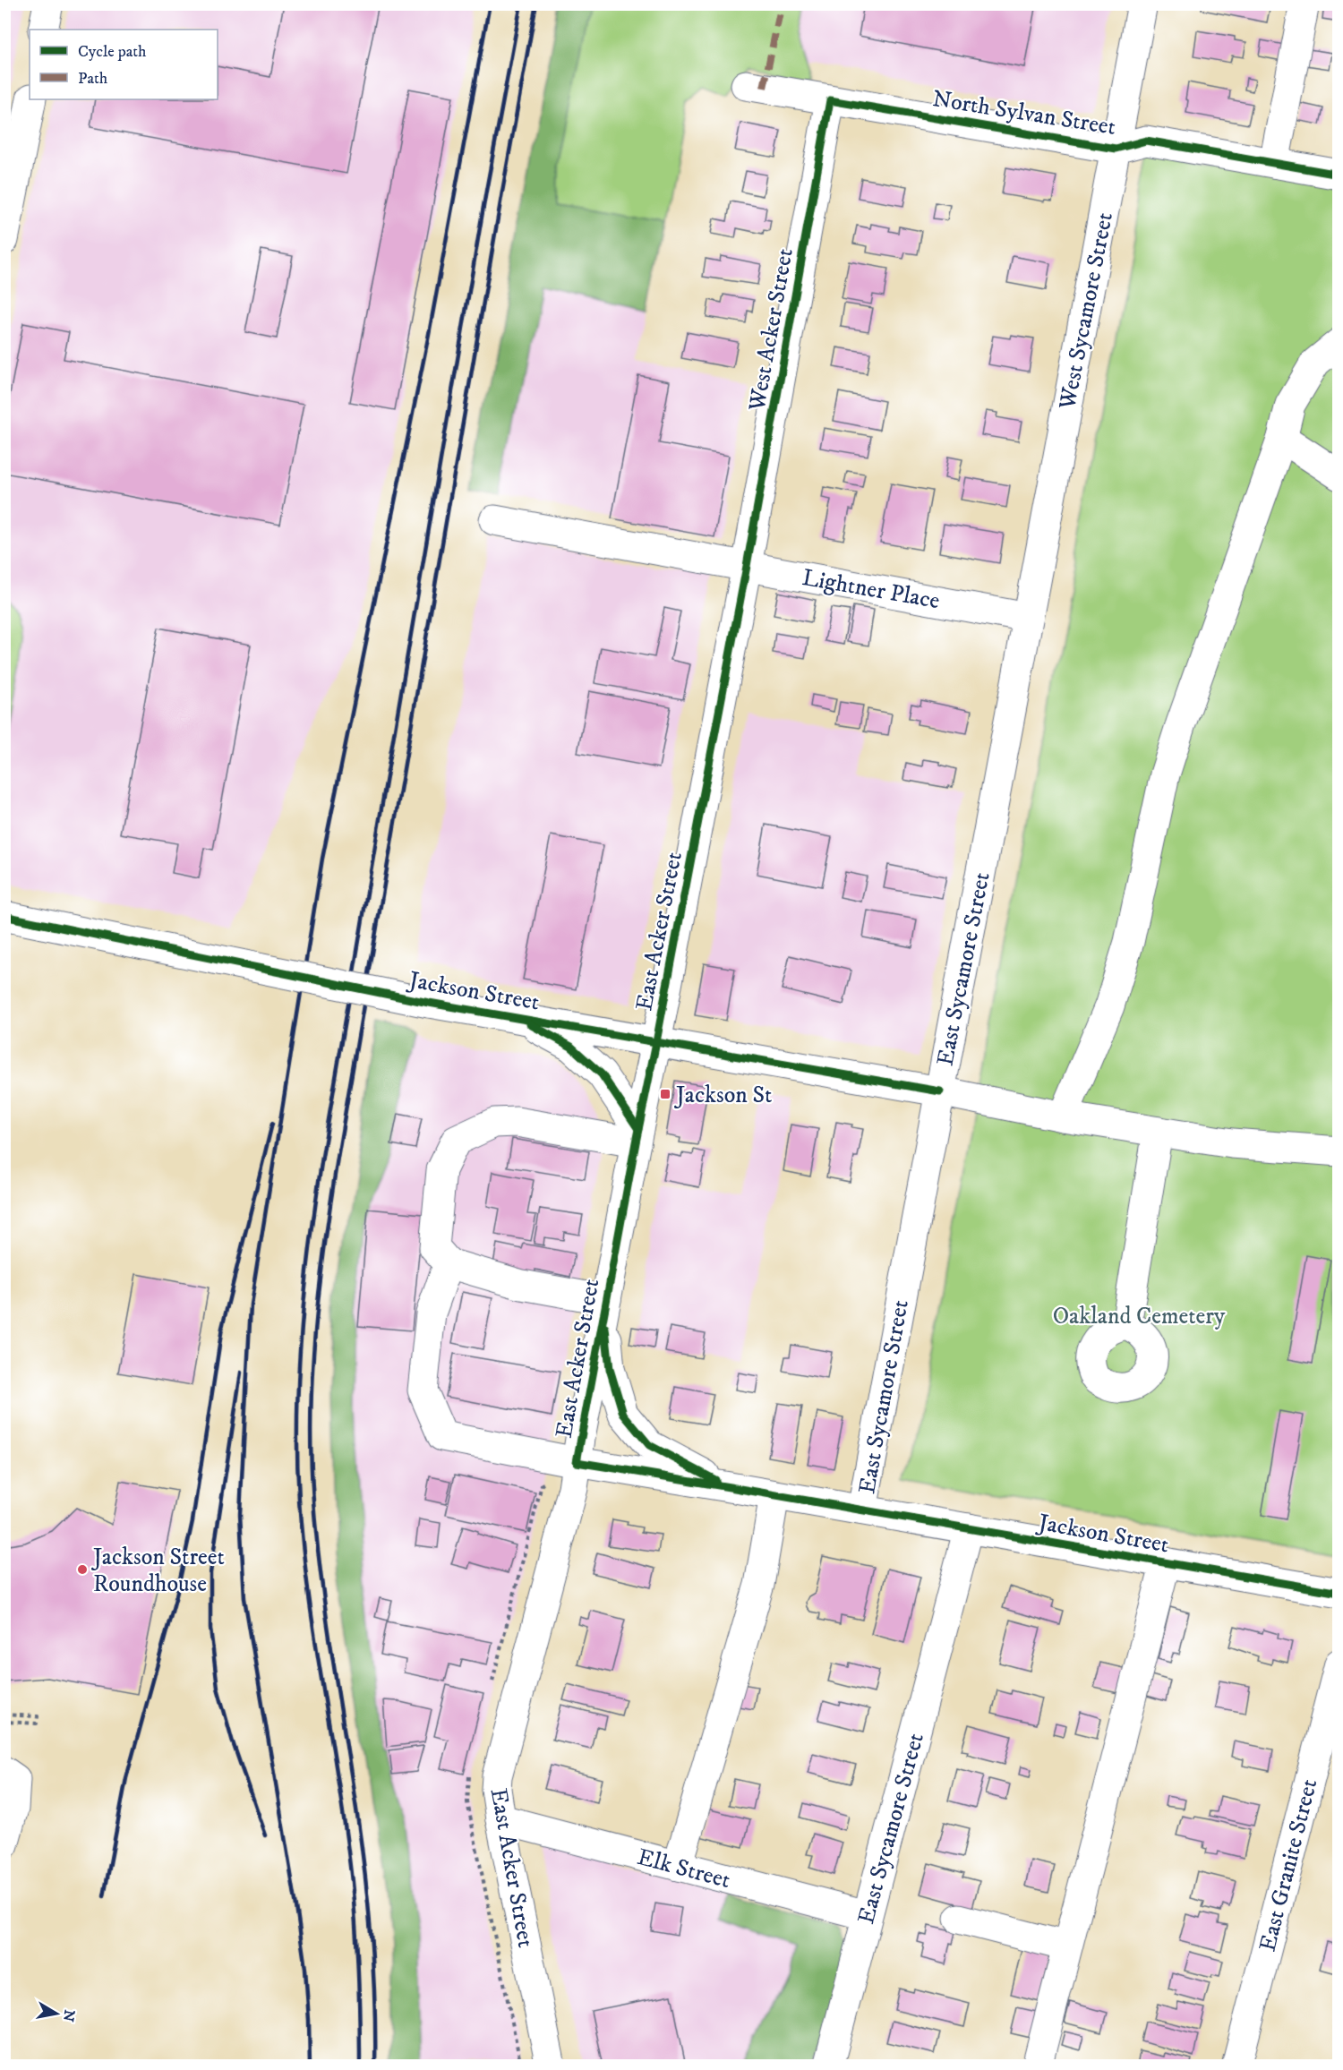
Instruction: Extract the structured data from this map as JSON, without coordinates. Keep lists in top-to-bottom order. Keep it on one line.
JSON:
{"streets":{"street":["North Sylvan Street","West Sycamore Street","West Acker Street","Lightner Place","East Acker Street","East Sycamore Street","Jackson Street","East Granite Street","Elk Street"]},"crossings":[["North Sylvan Street","West Sycamore Street"],["North Sylvan Street","West Acker Street"],["West Sycamore Street","Lightner Place"],["West Sycamore Street","East Sycamore Street"],["West Acker Street","Lightner Place"],["West Acker Street","East Acker Street"],["Lightner Place","East Acker Street"],["Lightner Place","East Sycamore Street"],["East Acker Street","Jackson Street"],["East Acker Street","Elk Street"],["East Sycamore Street","Jackson Street"],["East Sycamore Street","Elk Street"]],"parks":["Oakland Cemetery"],"places":{"transit":["Jackson St"],"other":["Jackson Street Roundhouse"]},"legend":["Cycle path","Path"],"north":"right"}
